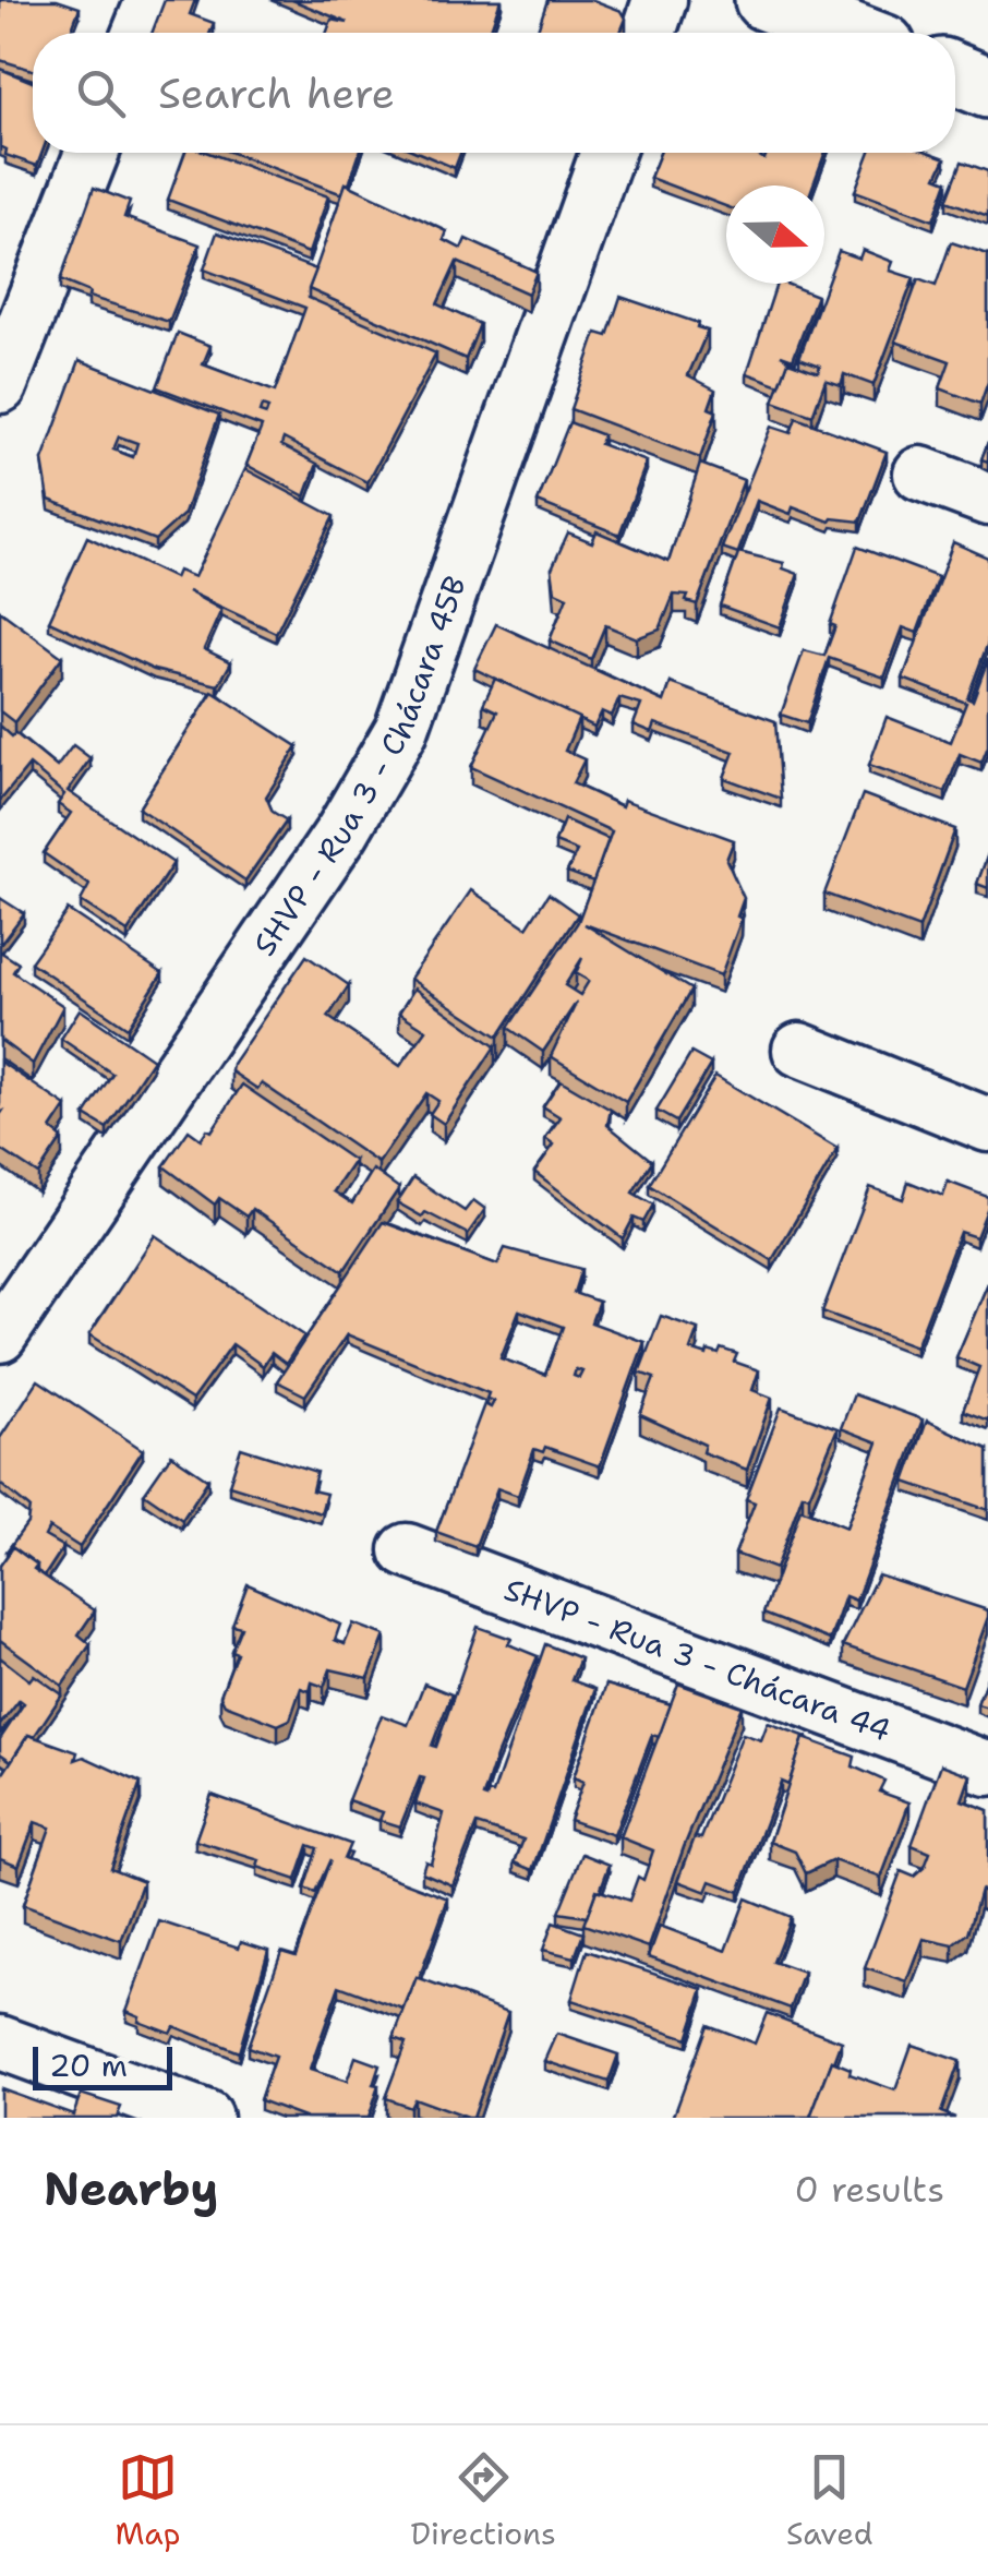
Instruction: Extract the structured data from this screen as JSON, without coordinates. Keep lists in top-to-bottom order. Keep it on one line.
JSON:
{"streets":{"street":["SHVP - Rua 3 - Chácara 45B","SHVP - Rua 3 - Chácara 44"]},"scale_bar":"20 m","north":"right","page":{"search":"Search here","scale":"20 m","heading":["Nearby","0 results"],"nav":["Map","Directions","Saved"]}}
